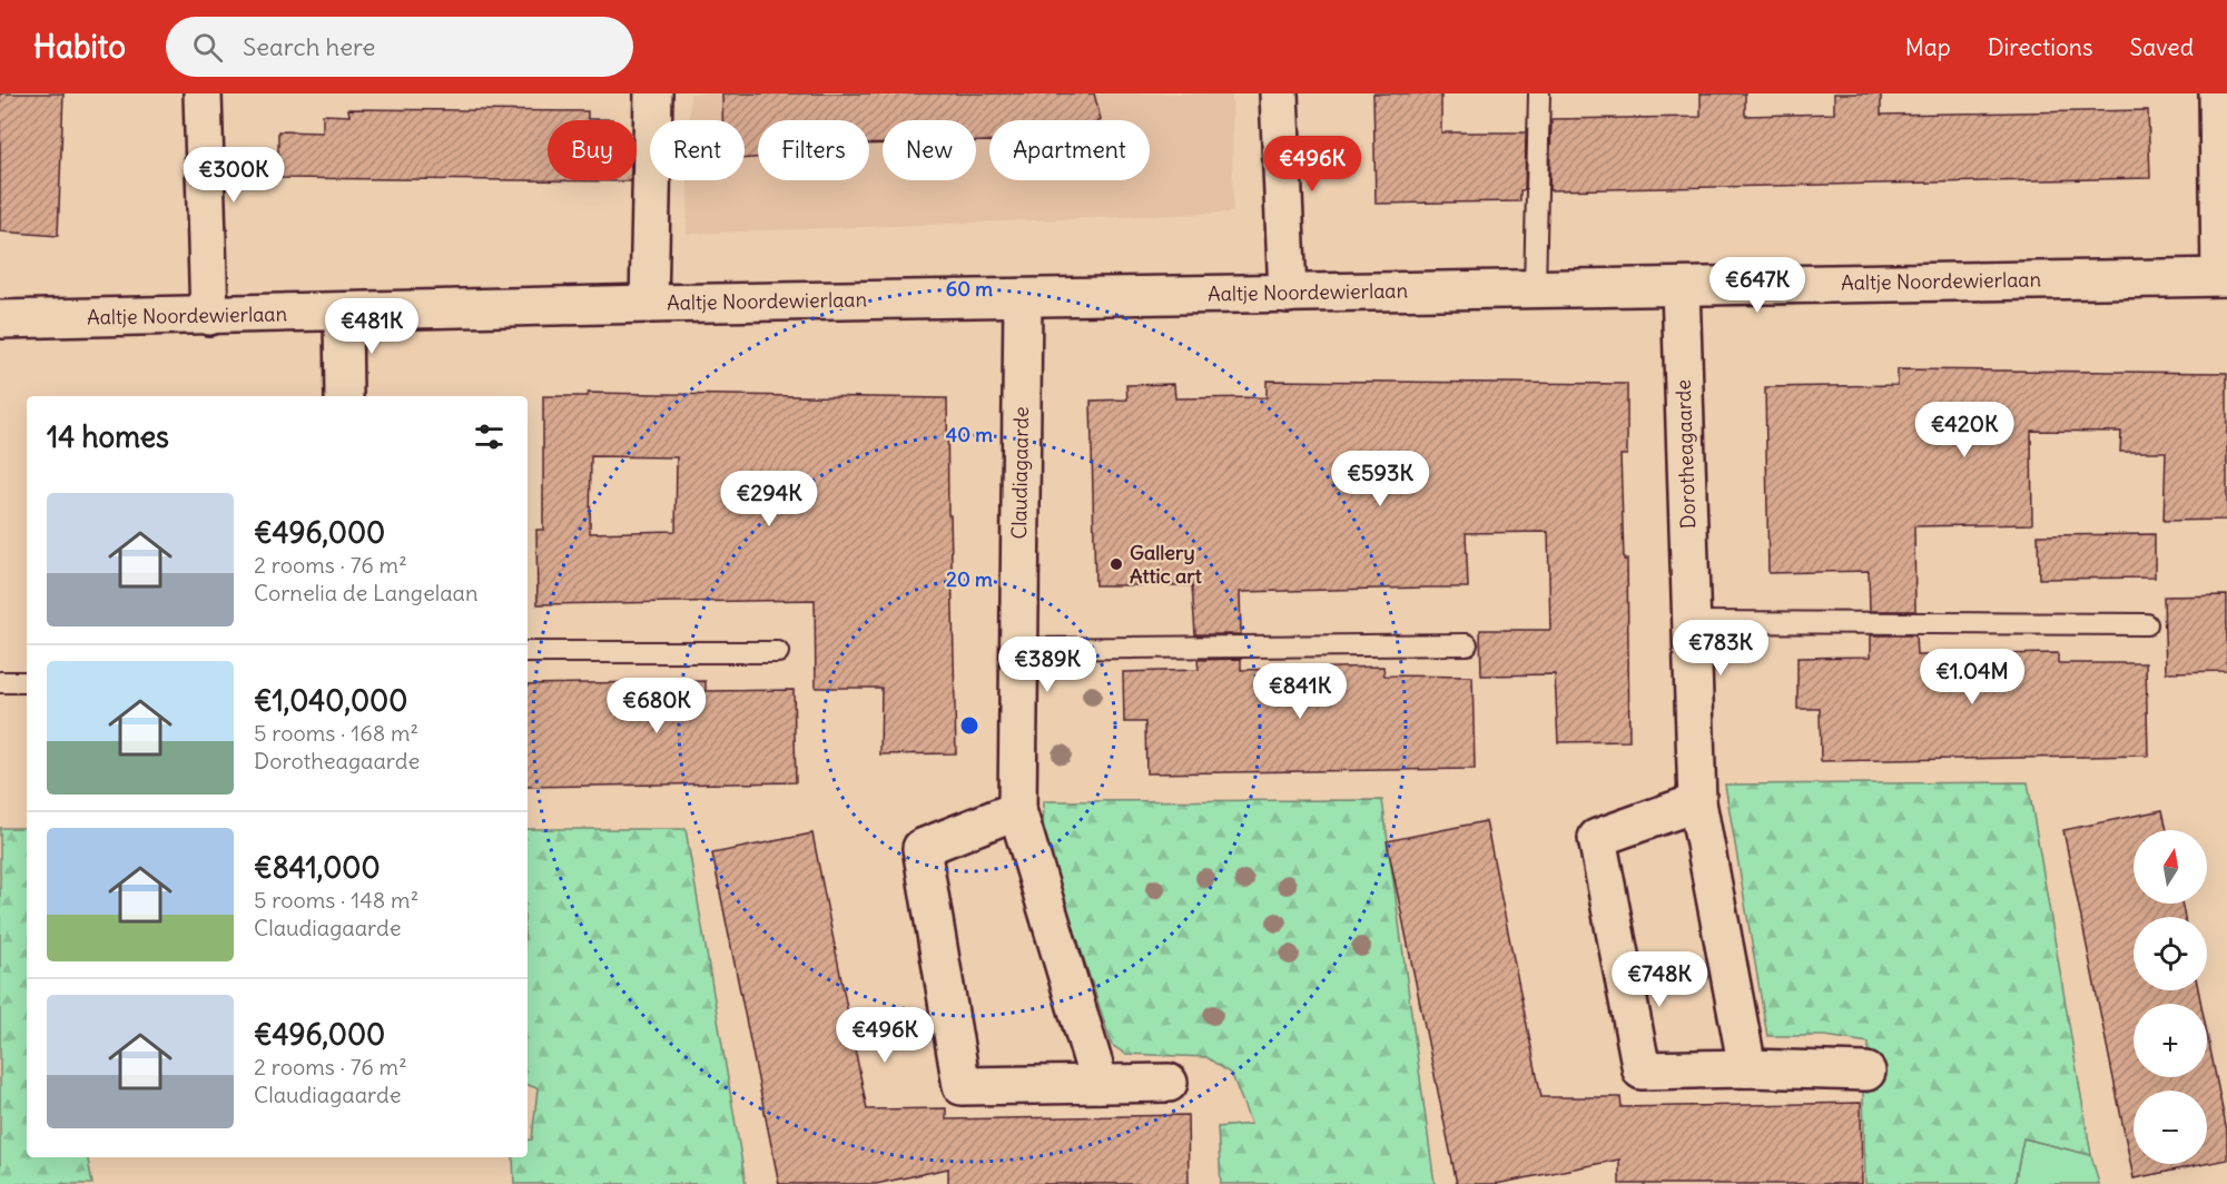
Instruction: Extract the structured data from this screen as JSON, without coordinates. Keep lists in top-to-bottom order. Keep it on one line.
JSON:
{"streets":{"street":["Aaltje Noordewierlaan","Dorotheagaarde","Claudiagaarde"]},"crossings":[["Aaltje Noordewierlaan","Dorotheagaarde"],["Aaltje Noordewierlaan","Claudiagaarde"]],"places":["Gallery Attic art"],"north":"top","page":{"header":"Habito","search":"Search here","nav":["Map","Directions","Saved"],"chip":["Buy","Rent","Filters","New","Apartment"],"price":["€496K","€300K","€647K","€481K","€420K","€593K","€294K","€783K","€389K","€1.04M","€841K","€680K","€748K","€496K"],"heading":"14 homes","list":[{"name":"€496,000","note":"2 rooms · 76 m² · Cornelia de Langelaan"},{"name":"€1,040,000","note":"5 rooms · 168 m² · Dorotheagaarde"},{"name":"€841,000","note":"5 rooms · 148 m² · Claudiagaarde"},{"name":"€496,000","note":"2 rooms · 76 m² · Claudiagaarde"}],"map_buttons":["+","−"]},"rings":["60 m","40 m","20 m"]}
